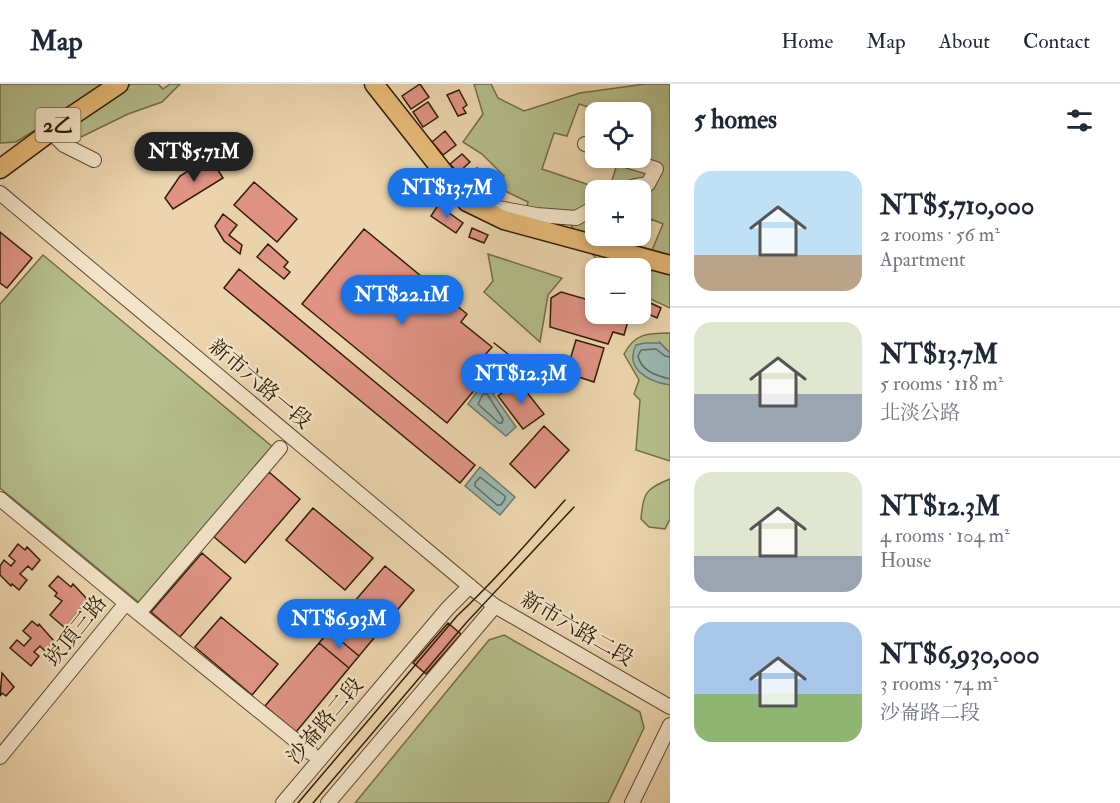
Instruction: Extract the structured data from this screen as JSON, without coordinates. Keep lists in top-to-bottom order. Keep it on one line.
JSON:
{"streets":{"main road":["2乙"],"street":["新市六路一段","新市六路二段","崁頂三路","沙崙路二段"]},"crossings":[["新市六路一段","新市六路二段"],["新市六路一段","沙崙路二段"]],"page":{"header":"Map","nav":["Home","Map","About","Contact"],"heading":"5 homes","map_buttons":["+","−"],"price":["NT$5.71M","NT$13.7M","NT$22.1M","NT$12.3M","NT$6.93M"],"list":[{"name":"NT$5,710,000","note":"2 rooms · 56 m² · Apartment"},{"name":"NT$13.7M","note":"5 rooms · 118 m² · 北淡公路"},{"name":"NT$12.3M","note":"4 rooms · 104 m² · House"},{"name":"NT$6,930,000","note":"3 rooms · 74 m² · 沙崙路二段"}]}}
